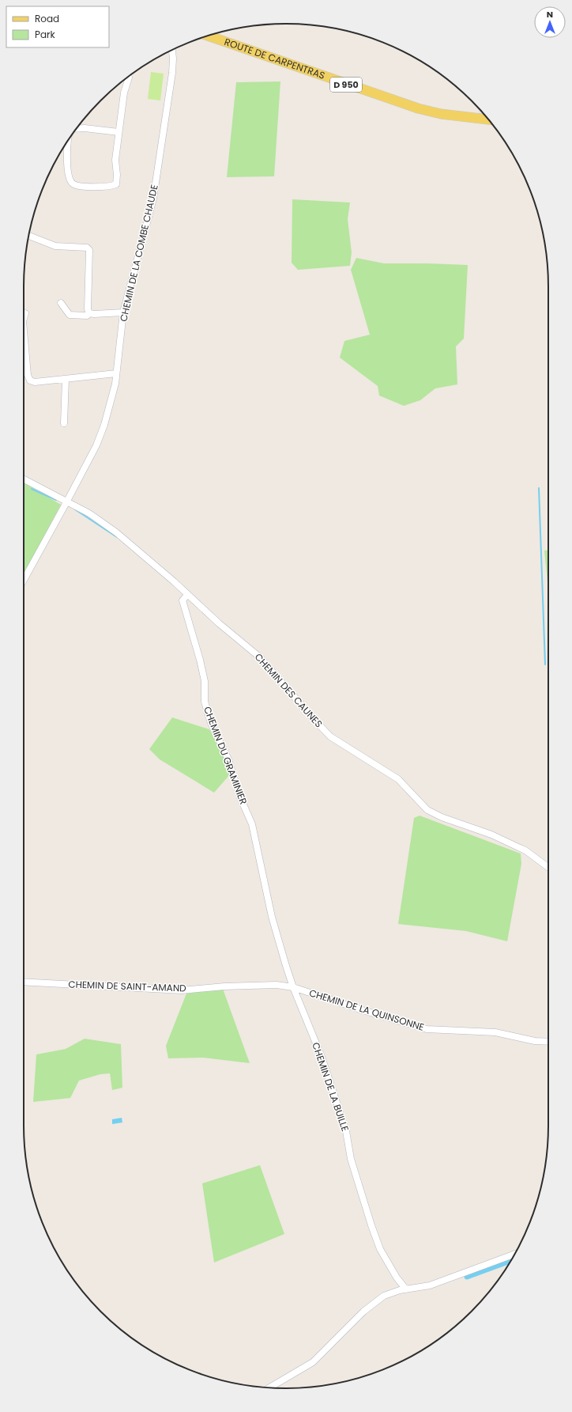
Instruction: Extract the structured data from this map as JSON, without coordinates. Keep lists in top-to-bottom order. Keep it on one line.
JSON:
{"streets":{"main road":["ROUTE DE CARPENTRAS","D 950"],"street":["CHEMIN DE LA COMBE CHAUDE","CHEMIN DES CAUNES","CHEMIN DU GRAMINIER","CHEMIN DE SAINT-AMAND","CHEMIN DE LA QUINSONNE","CHEMIN DE LA BUILLE"]},"crossings":[["CHEMIN DE LA COMBE CHAUDE","CHEMIN DES CAUNES"],["CHEMIN DES CAUNES","CHEMIN DU GRAMINIER"],["CHEMIN DU GRAMINIER","CHEMIN DE LA BUILLE"],["CHEMIN DE SAINT-AMAND","CHEMIN DE LA QUINSONNE"],["CHEMIN DE SAINT-AMAND","CHEMIN DE LA BUILLE"],["CHEMIN DE LA QUINSONNE","CHEMIN DE LA BUILLE"]],"legend":["Road","Park"],"north":"top"}
